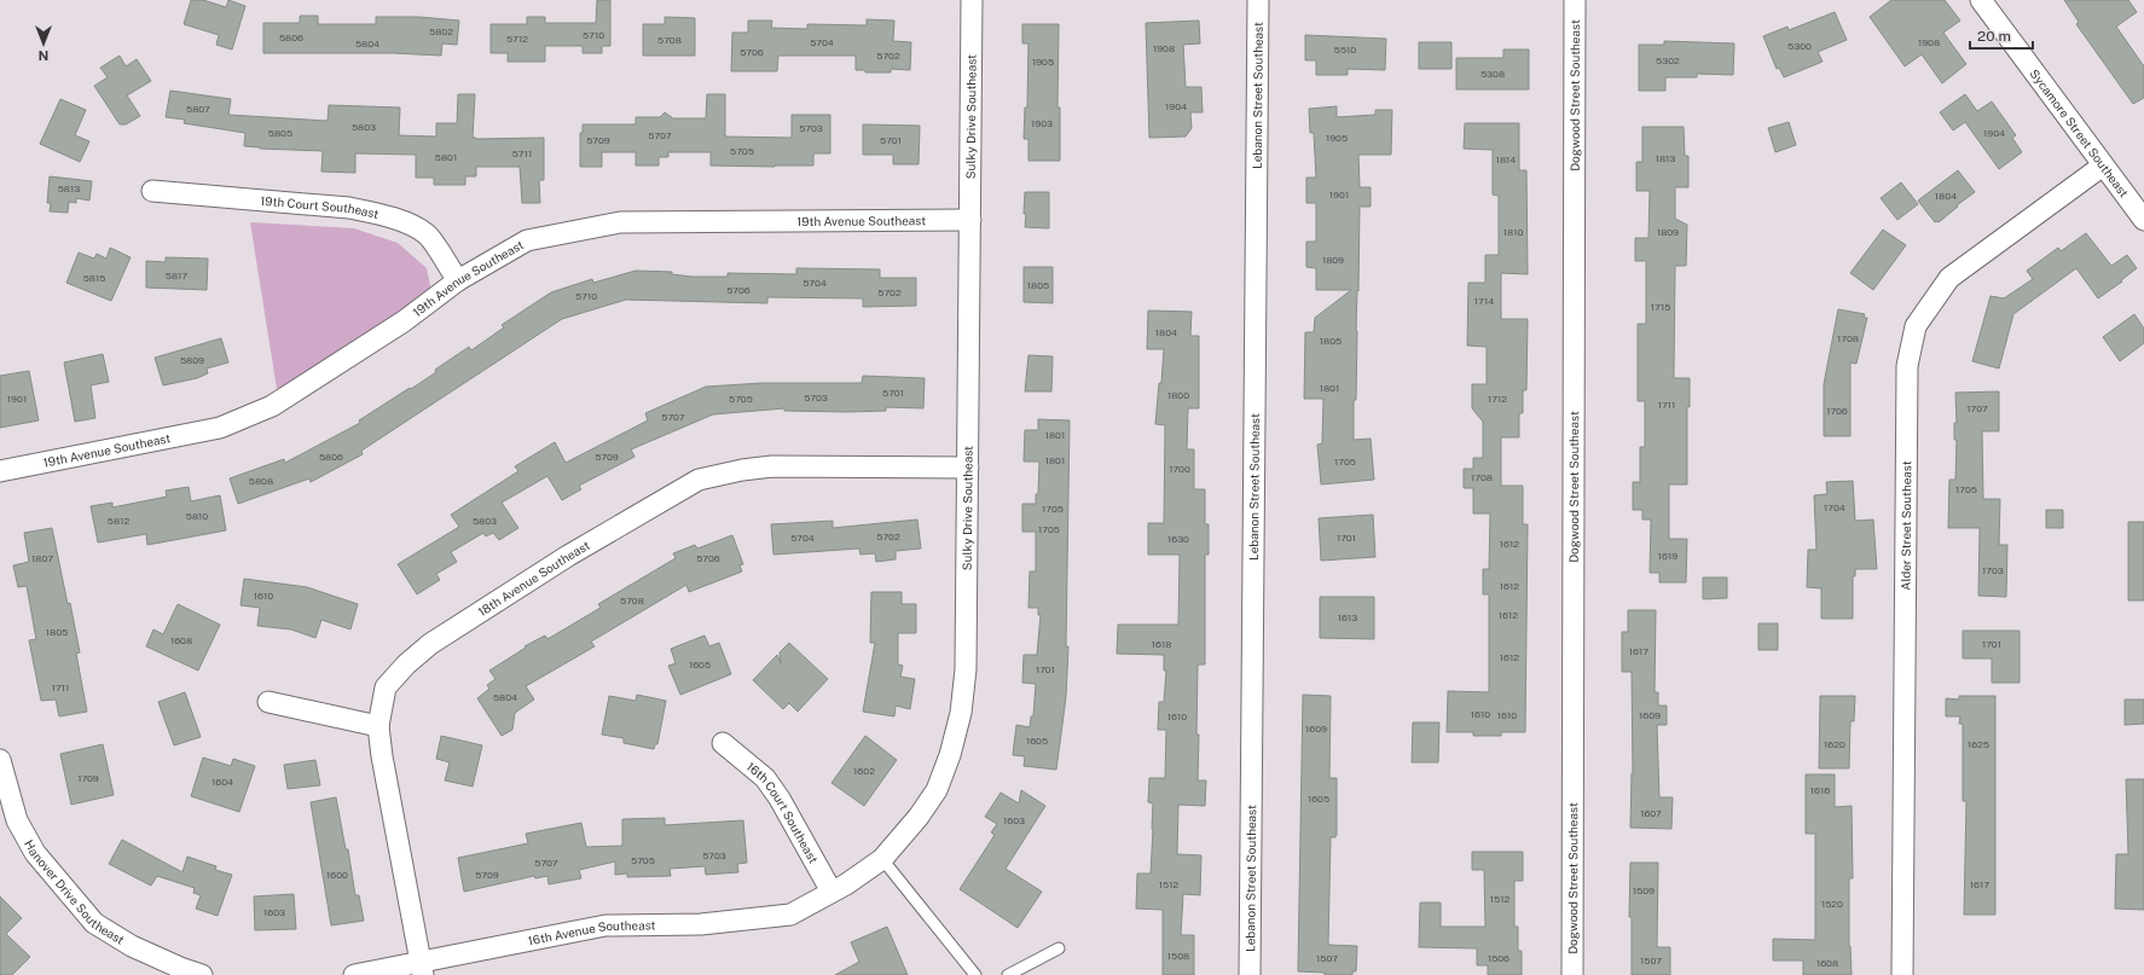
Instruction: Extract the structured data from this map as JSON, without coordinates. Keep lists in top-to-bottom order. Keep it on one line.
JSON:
{"streets":{"street":["Lebanon Street Southeast","Dogwood Street Southeast","Sulky Drive Southeast","Sycamore Street Southeast","19th Court Southeast","19th Avenue Southeast","Alder Street Southeast","18th Avenue Southeast","16th Court Southeast","Hanover Drive Southeast","16th Avenue Southeast"]},"crossings":[["Sulky Drive Southeast","19th Avenue Southeast"],["Sulky Drive Southeast","18th Avenue Southeast"],["Sulky Drive Southeast","16th Court Southeast"],["Sulky Drive Southeast","16th Avenue Southeast"],["Sycamore Street Southeast","Alder Street Southeast"],["19th Court Southeast","19th Avenue Southeast"],["18th Avenue Southeast","16th Avenue Southeast"]],"house_numbers":["5802","5710","5806","5712","5708","5704","1908","5804","5300","1908","5510","5706","5702","5302","1905","5308","1904","5807","1903","5803","5703","5805","1904","5707","1905","5709","5701","5705","5711","5801","1813","1814","5813","1901","1804","1810","1809","1809","5817","5815","5704","1805","5706","5702","5710","1714","1715","1804","1708","1805","5809","1801","5701","1800","5703","1901","5705","1712","1711","1707","1706","5707","1801","5806","5709","1801","1705","1700","1708","5808","1705","1704","1705","5810","5812","5803","1705","5702","5704","1701","1630","1612","1619","1807","5706","1703","1612","1610","5708","1612","1613","1805","1608","1618","1701","1617","1612","1605","1701","1711","5804","1610","1610","1609","1610","1609","1605","1620","1625","1602","1709","1604","1616","1605","1607","1603","5703","5705","5707","1600","5709","1512","1617","1509","1512","1520","1603","1508","1507","1506","1507","1608"],"scale_bar":"20 m","north":"bottom"}
